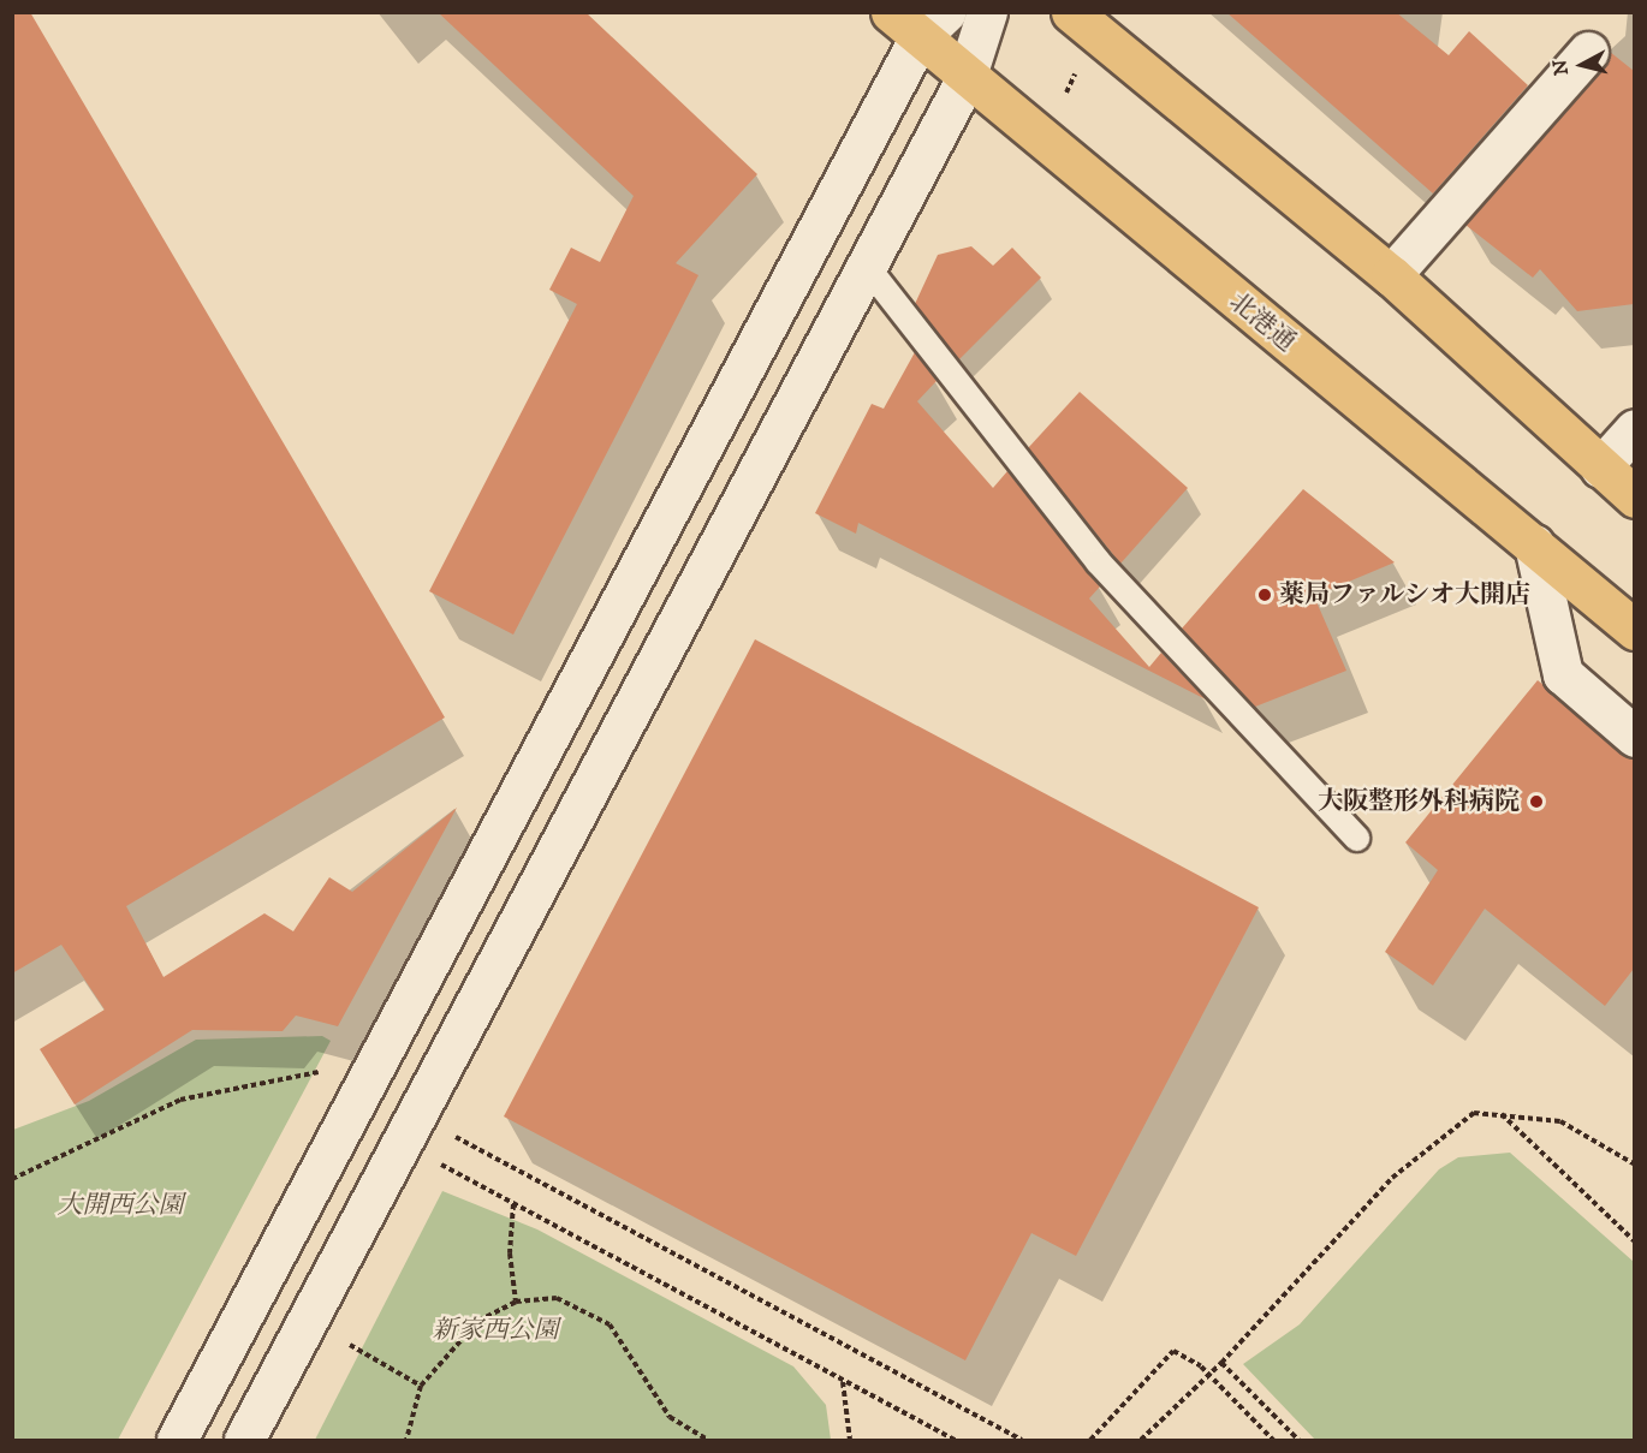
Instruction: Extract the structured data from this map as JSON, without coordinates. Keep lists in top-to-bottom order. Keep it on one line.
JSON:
{"streets":{"main road":["北港通"]},"parks":["大開西公園","新家西公園"],"places":["薬局ファルシオ大開店","大阪整形外科病院"],"north":"left"}
